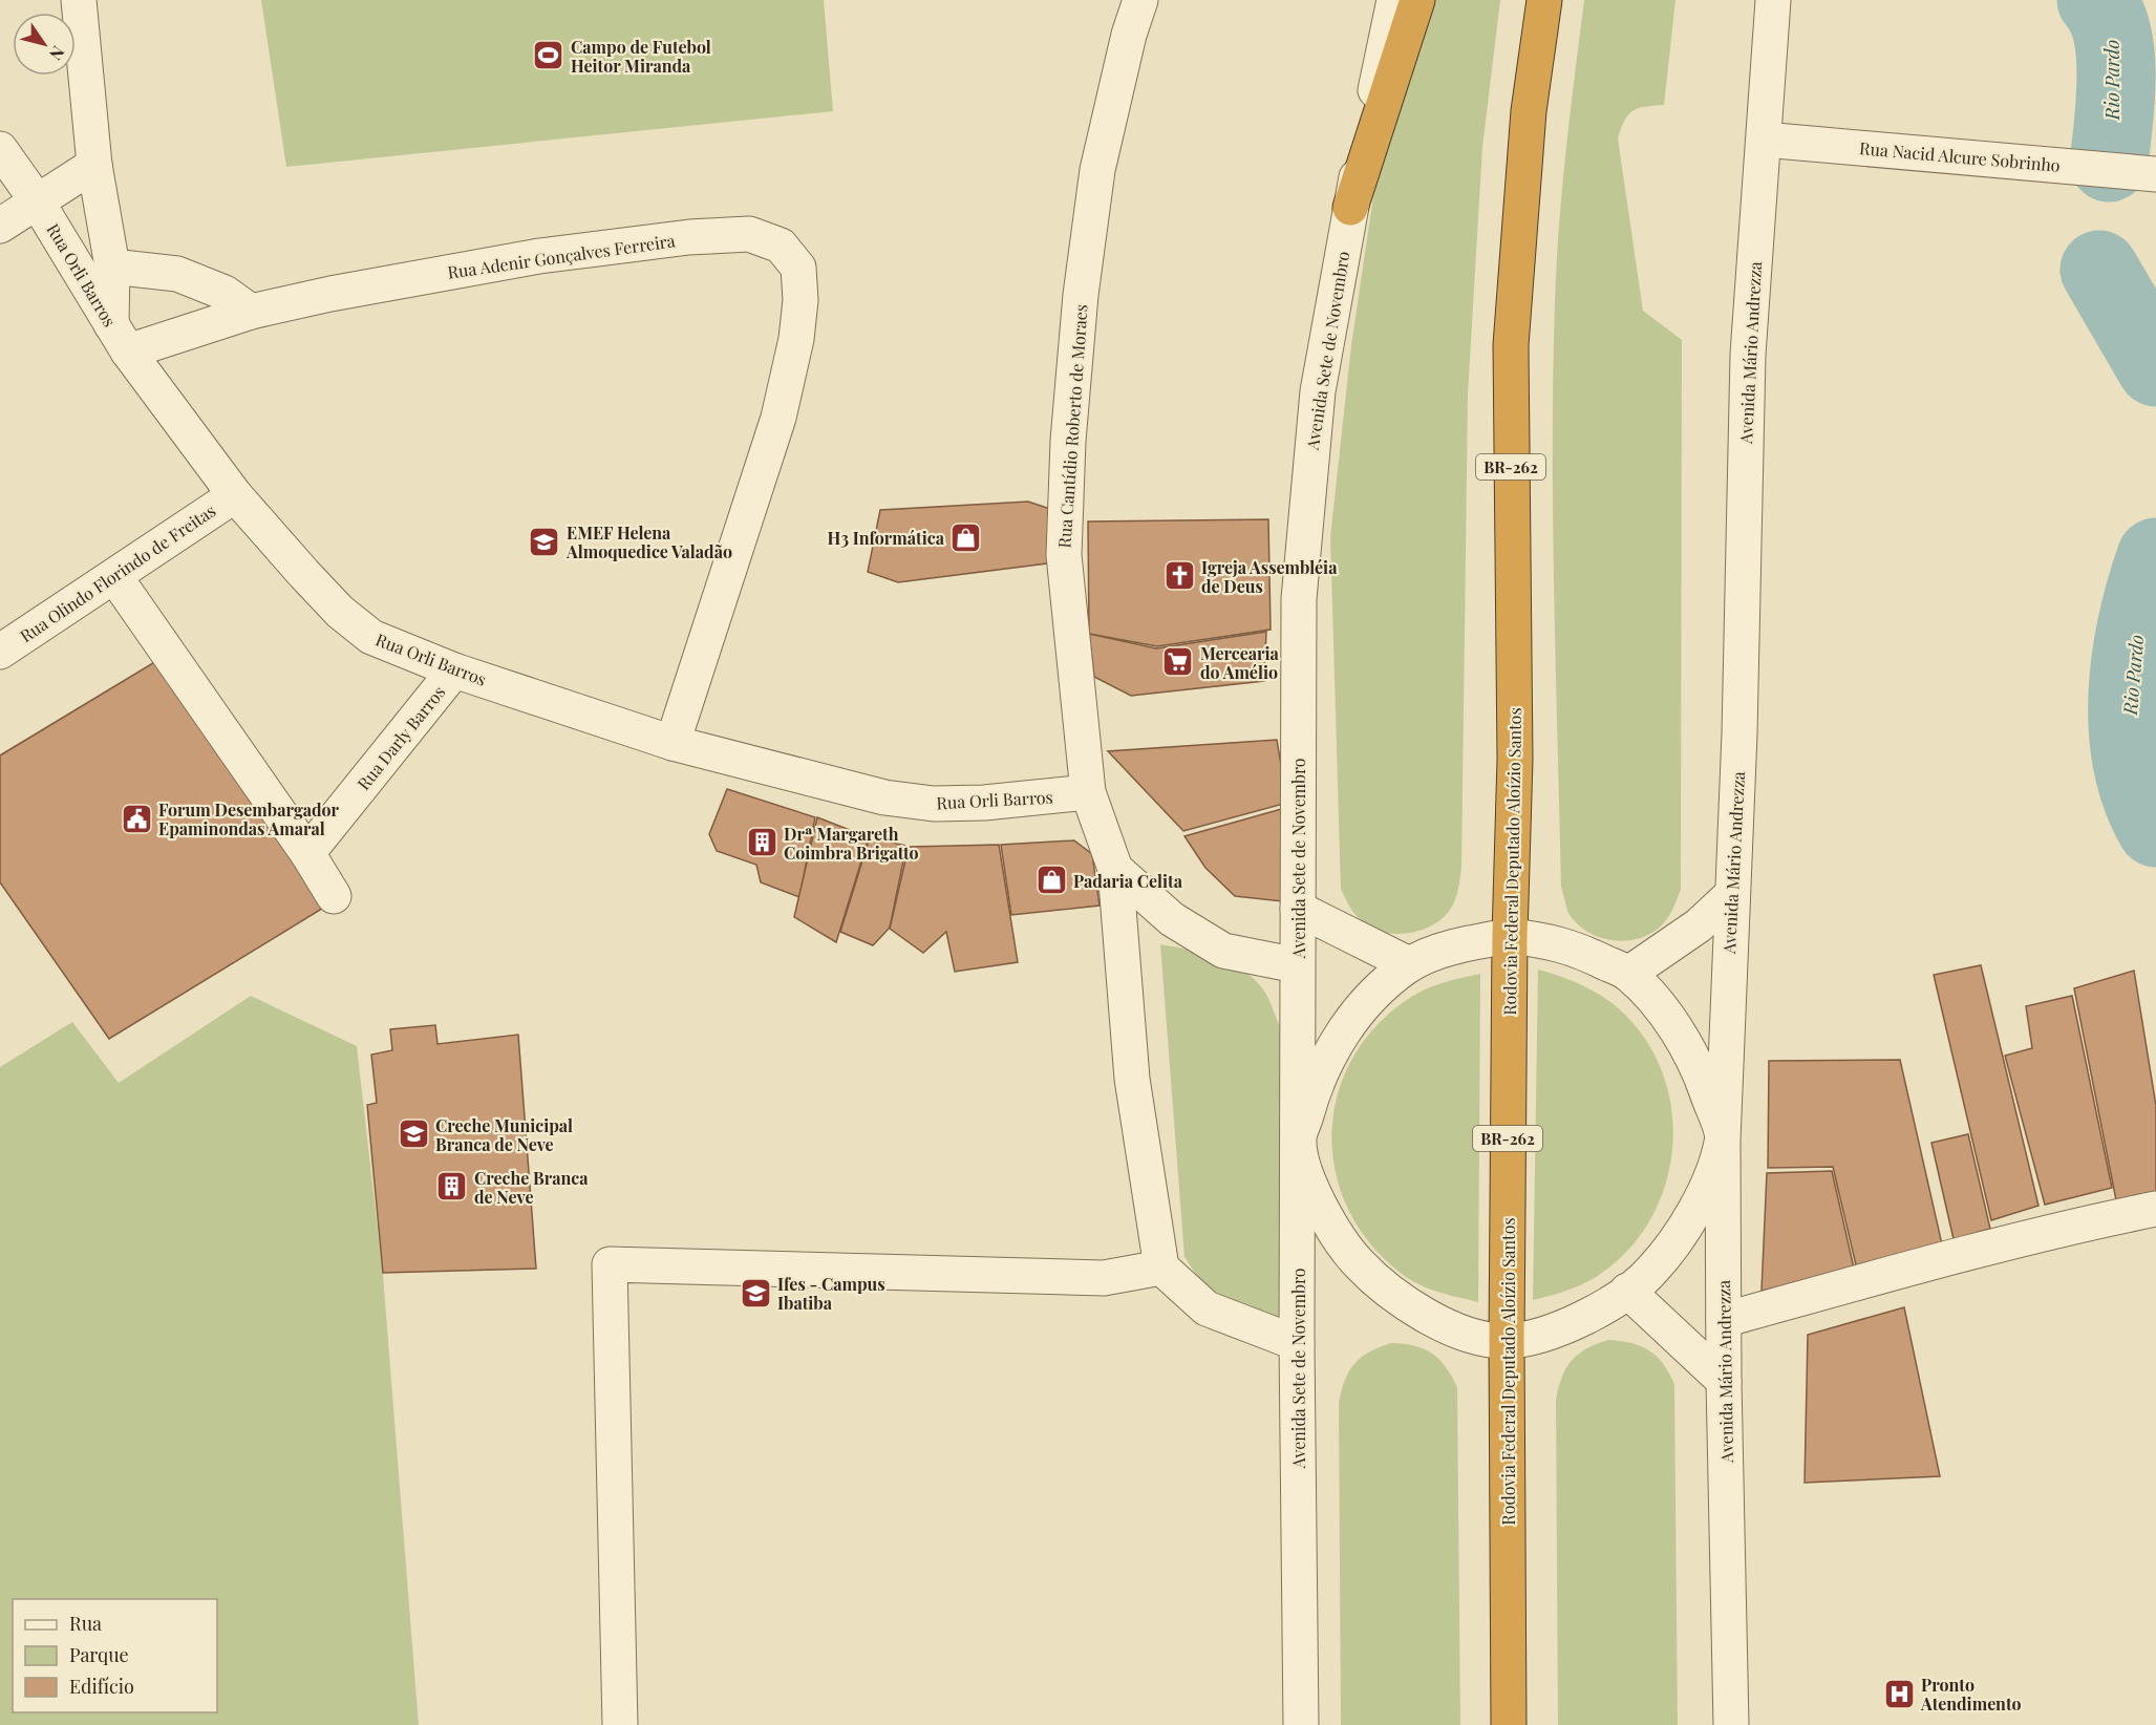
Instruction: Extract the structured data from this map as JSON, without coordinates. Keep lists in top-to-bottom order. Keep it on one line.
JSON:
{"streets":{"highway":["BR-262","Rodovia Federal Deputado Aloízio Santos"],"street":["Rua Nacid Alcure Sobrinho","Rua Adenir Gonçalves Ferreira","Rua Orli Barros","Avenida Sete de Novembro","Avenida Mário Andrezza","Rua Cantídio Roberto de Moraes","Rua Olindo Florindo de Freitas","Rua Darly Barros"]},"crossings":[["Rua Nacid Alcure Sobrinho","Avenida Mário Andrezza"],["Rua Adenir Gonçalves Ferreira","Rua Orli Barros"],["Rua Orli Barros","Rua Cantídio Roberto de Moraes"],["Rua Orli Barros","Rua Olindo Florindo de Freitas"],["Rua Orli Barros","Rua Darly Barros"],["Avenida Sete de Novembro","Rua Cantídio Roberto de Moraes"]],"water":["Rio Pardo"],"places":{"sports":["Campo de Futebol Heitor Miranda"],"shop":["H3 Informática","Padaria Celita"],"school or university":["EMEF Helena Almoquedice Valadão","Creche Municipal Branca de Neve","Ifes - Campus Ibatiba"],"church":["Igreja Assembléia de Deus"],"supermarket":["Mercearia do Amélio"],"public building":["Forum Desembargador Epaminondas Amaral"],"building":["Drª Margareth Coimbra Brigatto","Creche Branca de Neve"],"hospital":["Pronto Atendimento"]},"legend":["Rua","Parque","Edifício"],"north":"bottom right"}
